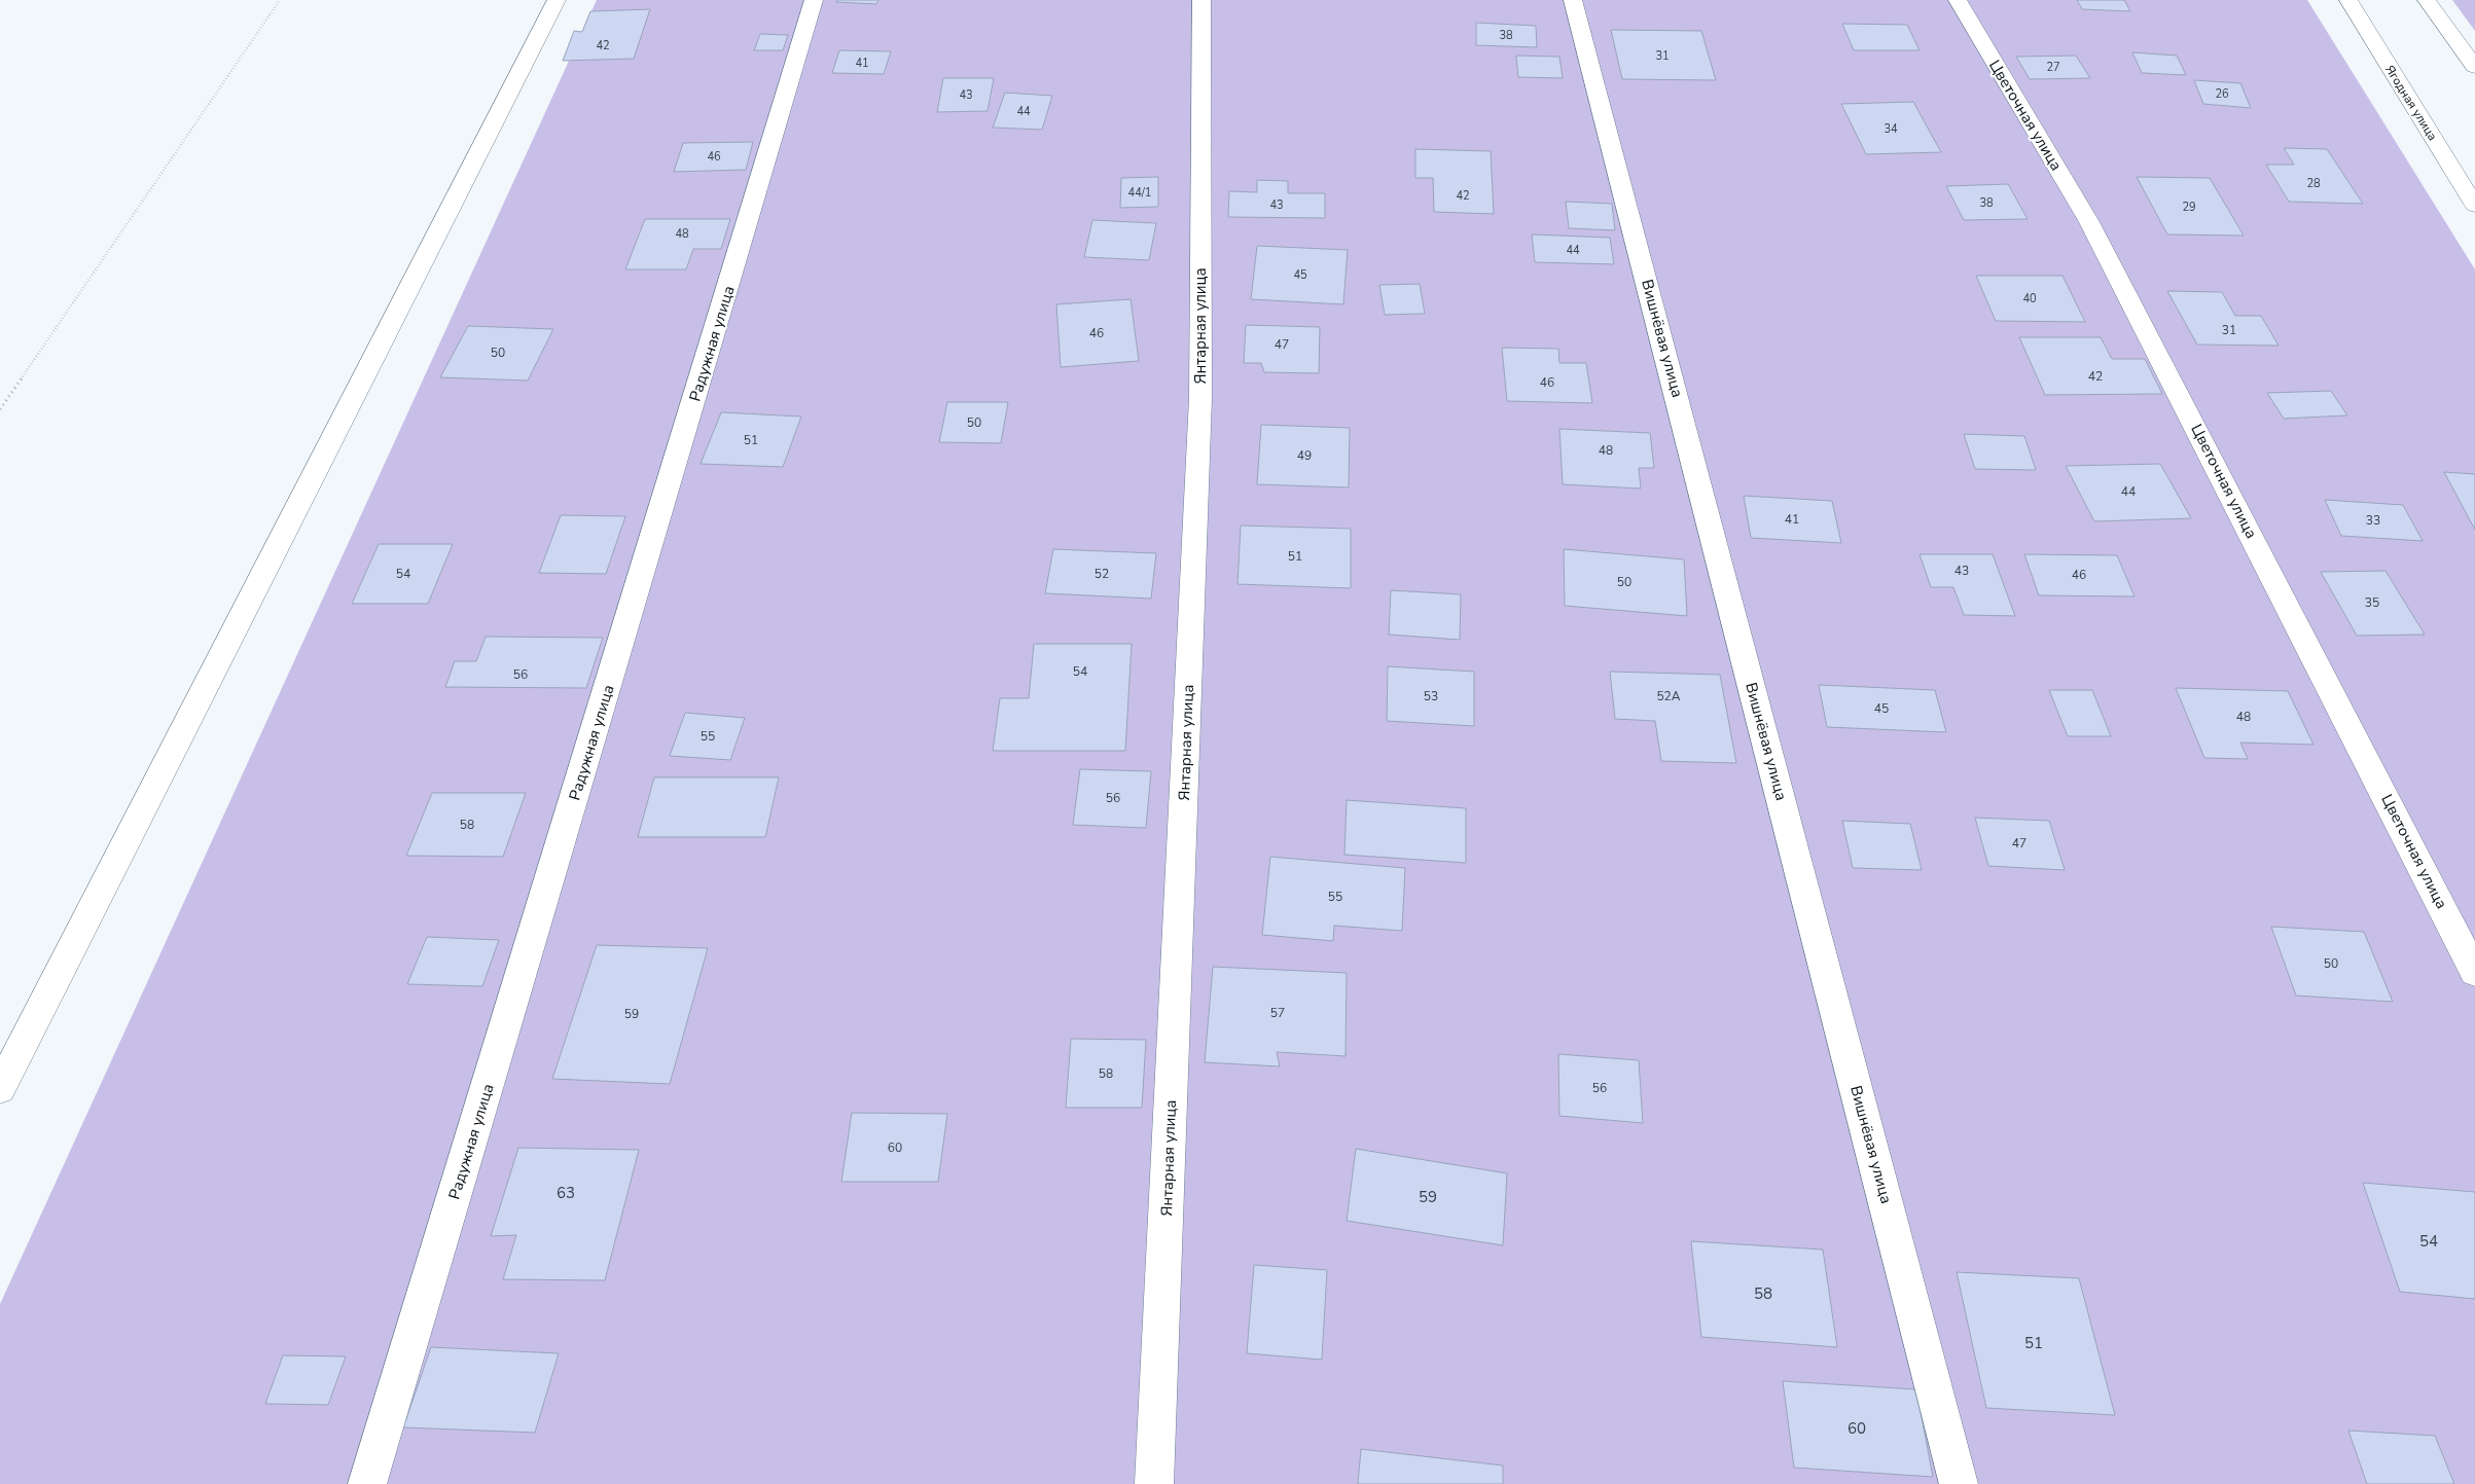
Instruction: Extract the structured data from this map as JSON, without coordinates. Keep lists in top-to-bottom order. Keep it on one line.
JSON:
{"streets":{"street":["Ягодная улица","Цветочная улица","Янтарная улица","Вишнёвая улица","Радужная улица"]},"house_numbers":["38","42","31","41","27","26","43","44","34","46","28","44/1","42","38","43","29","48","44","45","40","31","46","47","50","42","46","50","51","48","49","44","41","33","51","43","54","52","46","50","35","54","56","53","52А","45","48","55","56","58","47","55","50","57","59","58","56","60","63","59","54","58","51","60"]}
